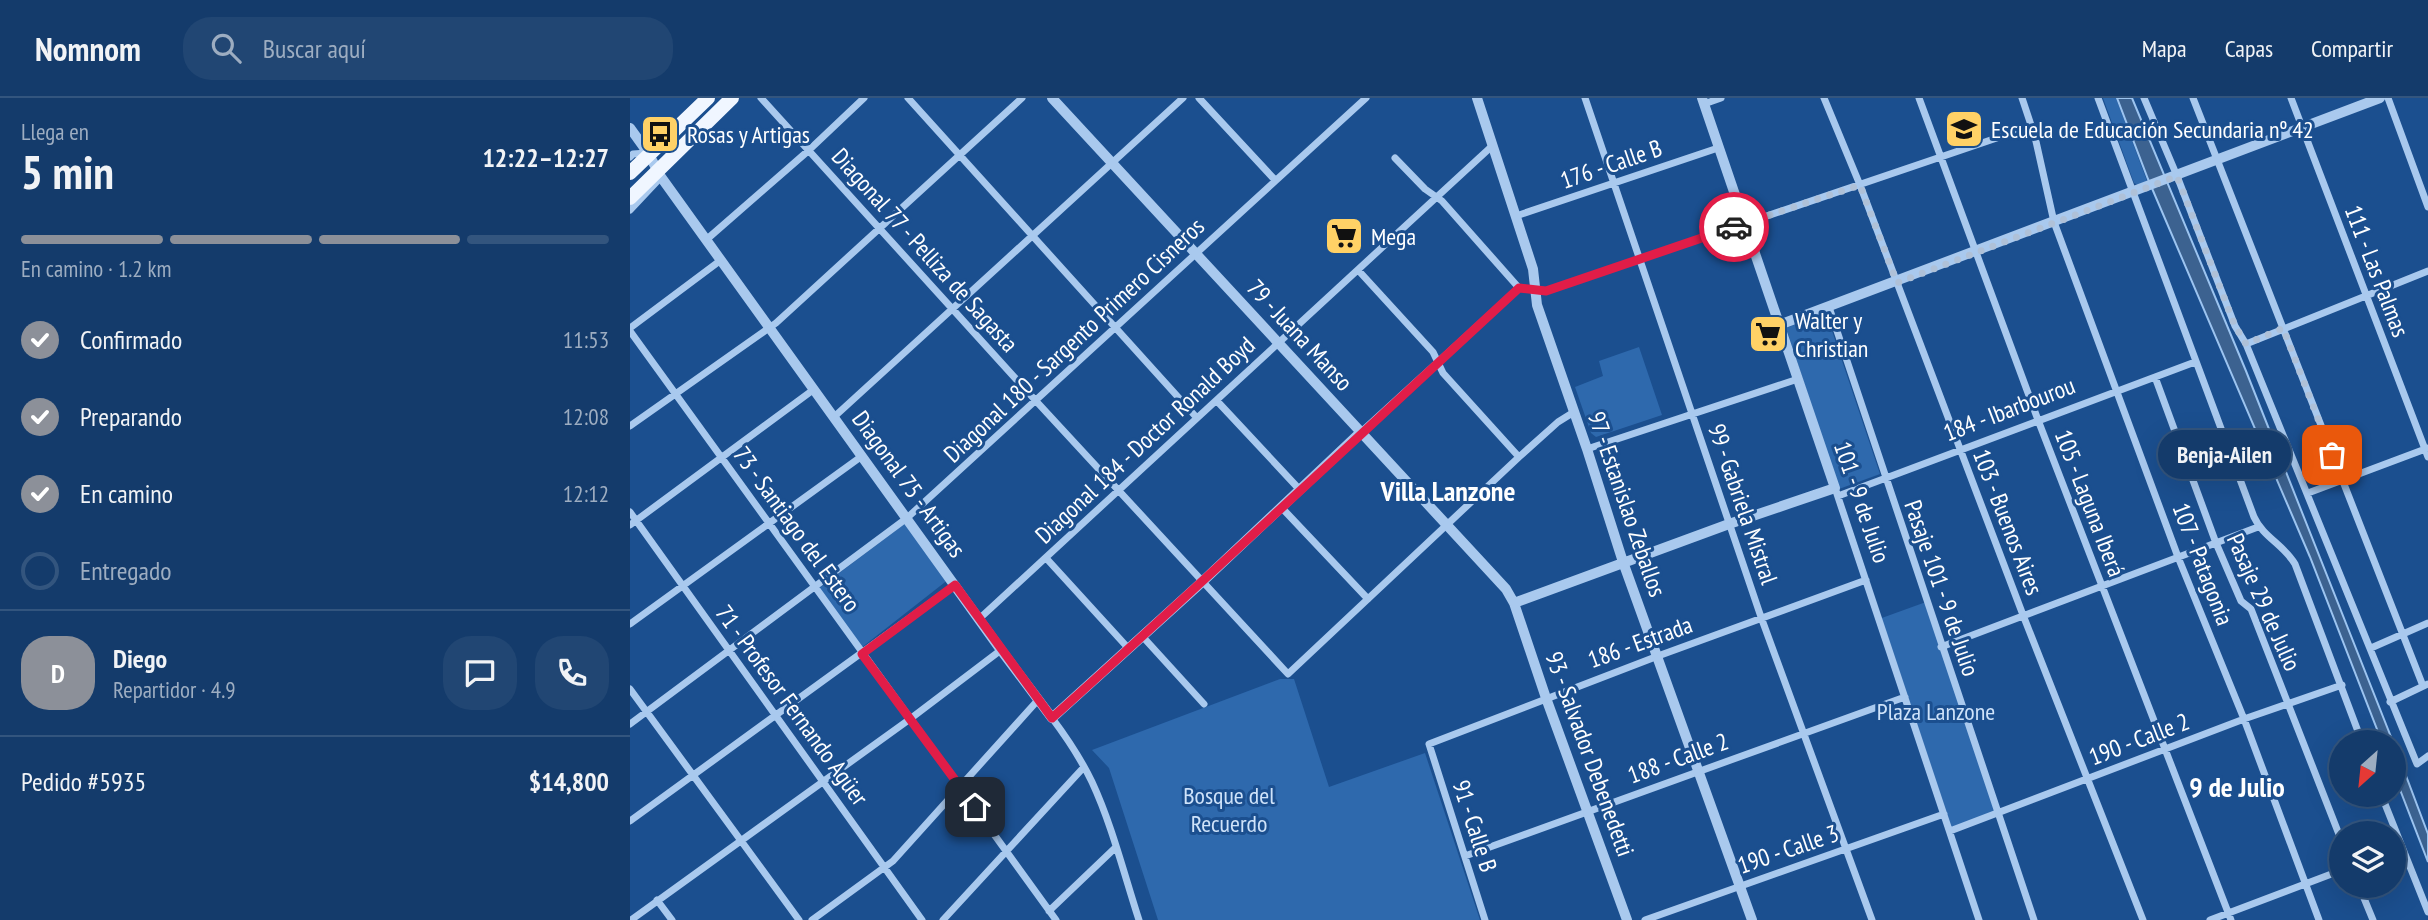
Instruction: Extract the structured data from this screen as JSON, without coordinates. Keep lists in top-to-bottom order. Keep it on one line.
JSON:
{"streets":{"street":["176 - Calle B","Diagonal 77 - Pelliza de Sagasta","111 - Las Palmas","79 - Juana Manso","Diagonal 180 - Sargento Primero Cisneros","184 - Ibarbourou","Diagonal 184 - Doctor Ronald Boyd","Diagonal 75 - Artigas","101 - 9 de Julio","105 - Laguna Iberá","97 - Estanislao Zeballos","99 - Gabriela Mistral","103 - Buenos Aires","73 - Santiago del Estero","107 - Patagonia","Pasaje 101 - 9 de Julio","Pasaje 29 de Julio","186 - Estrada","71 - Profesor Fernando Agüer","190 - Calle 2","93 - Salvador Debenedetti","188 - Calle 2","91 - Calle B","190 - Calle 3"]},"crossings":[["176 - Calle B","101 - 9 de Julio"],["176 - Calle B","97 - Estanislao Zeballos"],["176 - Calle B","99 - Gabriela Mistral"],["Diagonal 77 - Pelliza de Sagasta","Diagonal 180 - Sargento Primero Cisneros"],["Diagonal 77 - Pelliza de Sagasta","Diagonal 184 - Doctor Ronald Boyd"],["79 - Juana Manso","Diagonal 180 - Sargento Primero Cisneros"],["79 - Juana Manso","184 - Ibarbourou"],["79 - Juana Manso","Diagonal 184 - Doctor Ronald Boyd"],["79 - Juana Manso","93 - Salvador Debenedetti"],["Diagonal 180 - Sargento Primero Cisneros","Diagonal 75 - Artigas"],["Diagonal 180 - Sargento Primero Cisneros","73 - Santiago del Estero"],["Diagonal 180 - Sargento Primero Cisneros","71 - Profesor Fernando Agüer"],["184 - Ibarbourou","101 - 9 de Julio"],["184 - Ibarbourou","105 - Laguna Iberá"],["184 - Ibarbourou","97 - Estanislao Zeballos"],["184 - Ibarbourou","99 - Gabriela Mistral"],["184 - Ibarbourou","103 - Buenos Aires"],["184 - Ibarbourou","107 - Patagonia"],["184 - Ibarbourou","Pasaje 101 - 9 de Julio"],["184 - Ibarbourou","Pasaje 29 de Julio"],["184 - Ibarbourou","93 - Salvador Debenedetti"],["Diagonal 184 - Doctor Ronald Boyd","Diagonal 75 - Artigas"],["Diagonal 184 - Doctor Ronald Boyd","97 - Estanislao Zeballos"],["101 - 9 de Julio","186 - Estrada"],["101 - 9 de Julio","190 - Calle 2"],["101 - 9 de Julio","188 - Calle 2"],["101 - 9 de Julio","190 - Calle 3"],["105 - Laguna Iberá","190 - Calle 2"],["97 - Estanislao Zeballos","186 - Estrada"],["97 - Estanislao Zeballos","188 - Calle 2"],["97 - Estanislao Zeballos","190 - Calle 3"],["99 - Gabriela Mistral","186 - Estrada"],["99 - Gabriela Mistral","188 - Calle 2"],["99 - Gabriela Mistral","190 - Calle 3"],["103 - Buenos Aires","190 - Calle 2"],["107 - Patagonia","190 - Calle 2"],["Pasaje 101 - 9 de Julio","190 - Calle 2"],["Pasaje 29 de Julio","190 - Calle 2"],["186 - Estrada","93 - Salvador Debenedetti"],["186 - Estrada","91 - Calle B"],["93 - Salvador Debenedetti","188 - Calle 2"],["188 - Calle 2","91 - Calle B"]],"districts":["Villa Lanzone","9 de Julio"],"parks":["Plaza Lanzone","Bosque del Recuerdo"],"places":{"school or university":["Escuela de Educación Secundaria nº 42"],"bus stop":["Rosas y Artigas"],"supermarket":["Mega","Walter y Christian"],"other":["Benja-Ailen"]},"north":"bottom left","page":{"header":"Nomnom","search":"Buscar aquí","nav":["Mapa","Capas","Compartir"],"heading":["5 min","Llega en","12:22–12:27"],"panel":["Diego","Repartidor · 4.9","Pedido #5935","$14,800"],"bar":"En camino · 1.2 km","list":[["Confirmado","11:53"],["Preparando","12:08"],["En camino","12:12"],"Entregado"],"bubble":"Benja-Ailen","round":"D"}}
